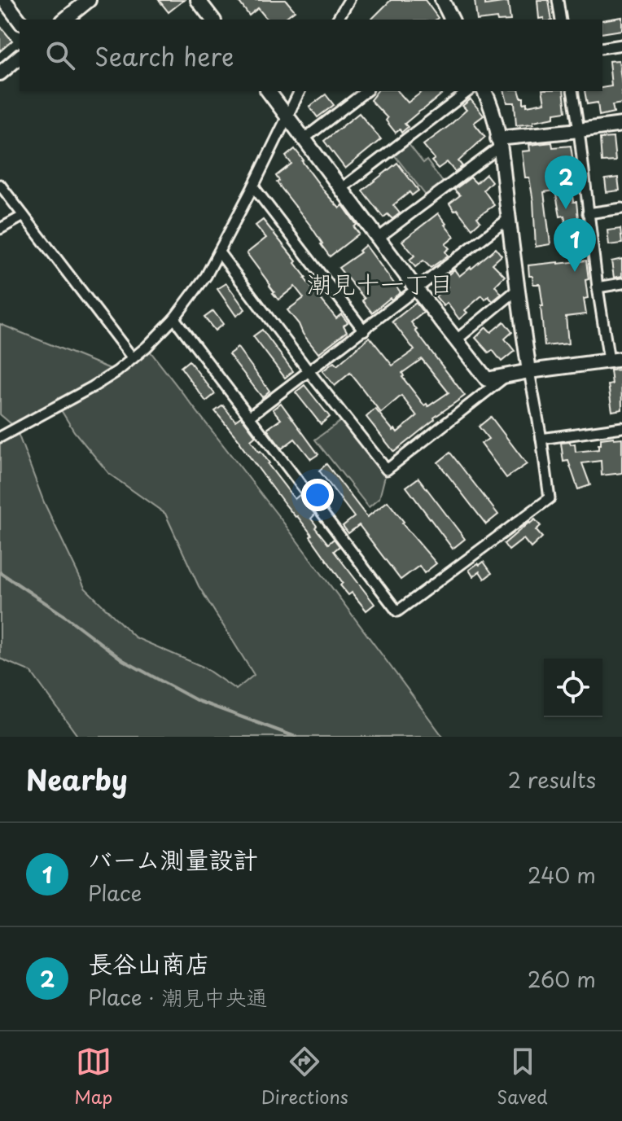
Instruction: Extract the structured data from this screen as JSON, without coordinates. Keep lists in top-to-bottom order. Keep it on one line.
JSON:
{"districts":["潮見十一丁目"],"page":{"search":"Search here","pins":["2","1"],"heading":["Nearby","2 results"],"list":[{"mark":"1","name":"バーム測量設計","note":"Place","value":"240 m"},{"mark":"2","name":"長谷山商店","note":"Place · 潮見中央通","value":"260 m"}],"nav":["Map","Directions","Saved"]}}
